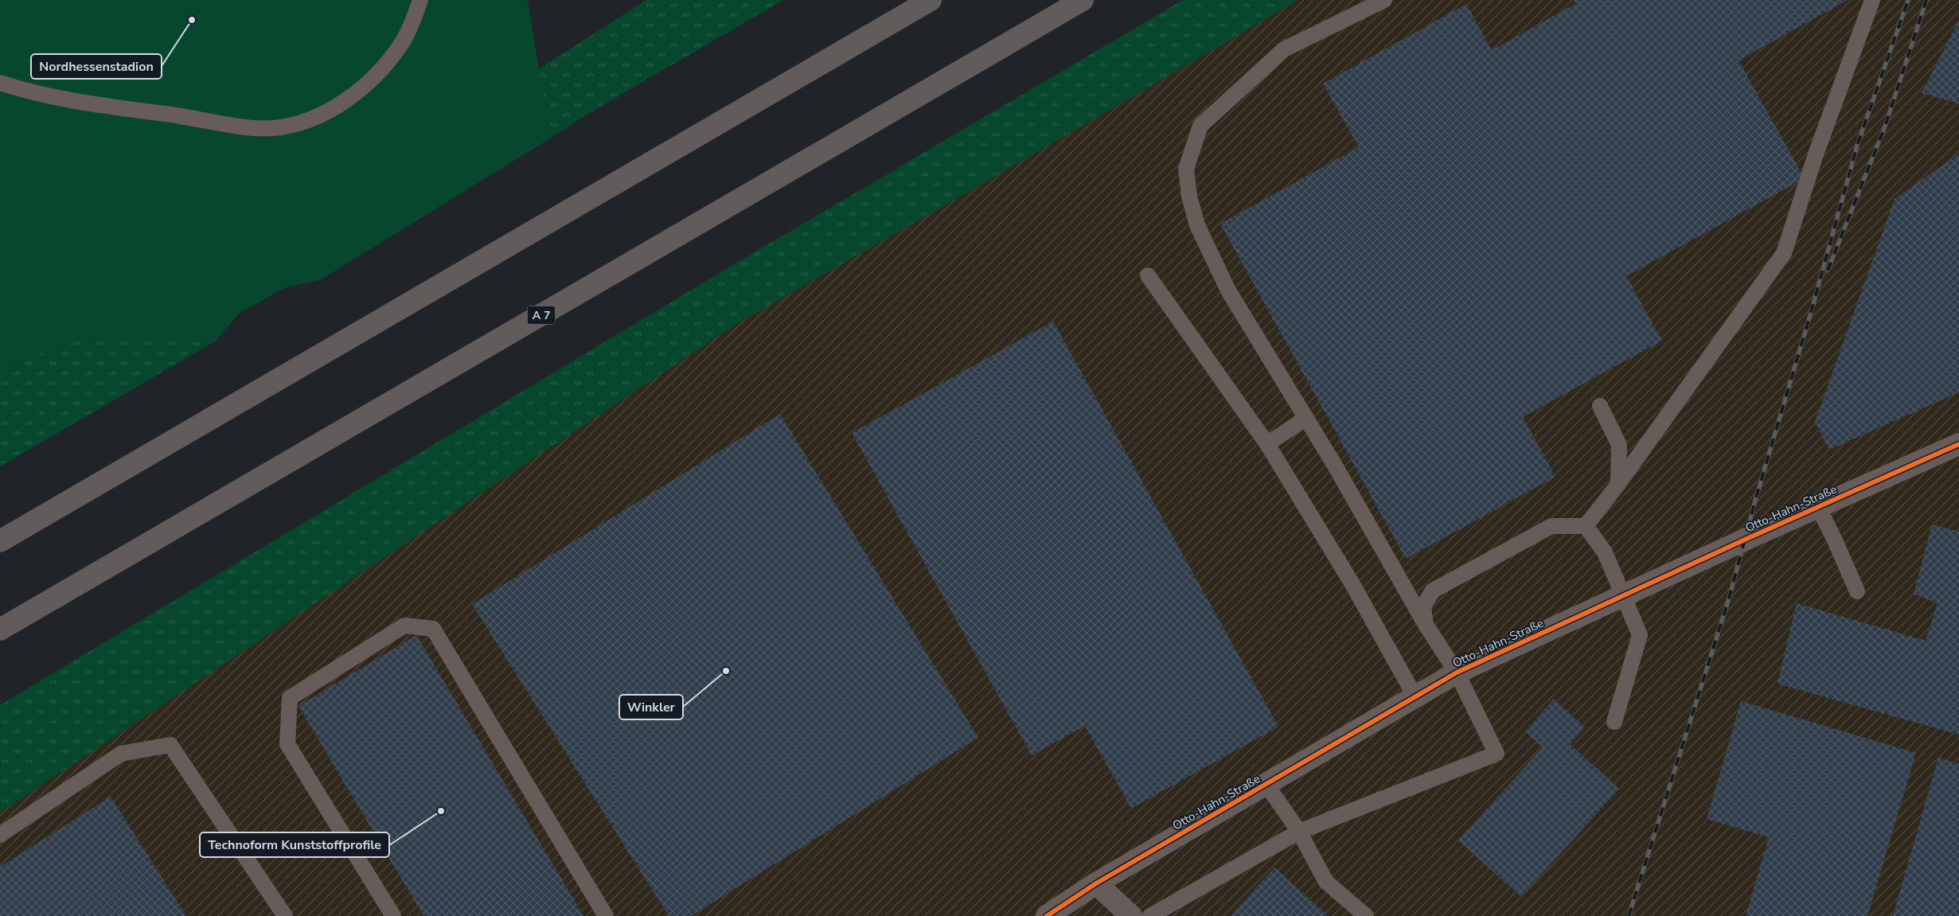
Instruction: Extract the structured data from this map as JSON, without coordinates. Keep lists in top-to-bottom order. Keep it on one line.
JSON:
{"streets":{"highway":["A 7"],"street":["Otto-Hahn-Straße"]},"places":["Nordhessenstadion","Winkler","Technoform Kunststoffprofile"]}
